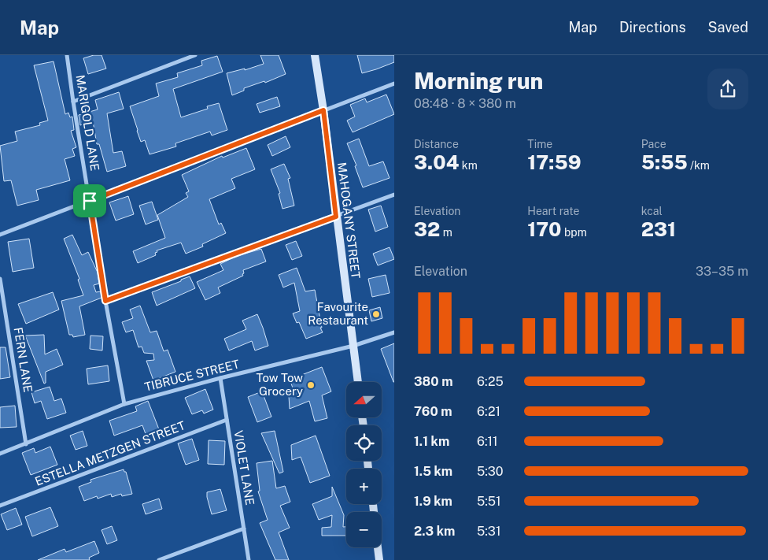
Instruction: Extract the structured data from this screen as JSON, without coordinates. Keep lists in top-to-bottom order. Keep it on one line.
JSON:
{"streets":{"street":["MARIGOLD LANE","MAHOGANY STREET","FERN LANE","TIBRUCE STREET","ESTELLA METZGEN STREET","VIOLET LANE"]},"crossings":[["MARIGOLD LANE","TIBRUCE STREET"],["MAHOGANY STREET","TIBRUCE STREET"],["FERN LANE","TIBRUCE STREET"],["TIBRUCE STREET","VIOLET LANE"],["ESTELLA METZGEN STREET","VIOLET LANE"]],"places":["Favourite Restaurant","Tow Tow Grocery"],"north":"left","page":{"header":"Map","nav":["Map","Directions","Saved"],"heading":["Morning run","08:48 · 8 × 380 m"],"stats":[["Distance","3.04 km"],["Time","17:59"],["Pace","5:55 /km"],["Elevation","32 m"],["Heart rate","170 bpm"],["kcal","231"]],"chart":["Elevation","33–35 m"],"list":[{"name":"380 m","note":"6:25"},{"name":"760 m","note":"6:21"},{"name":"1.1 km","note":"6:11"},{"name":"1.5 km","note":"5:30"},{"name":"1.9 km","note":"5:51"},{"name":"2.3 km","note":"5:31"}],"map_buttons":["+","−"]}}
